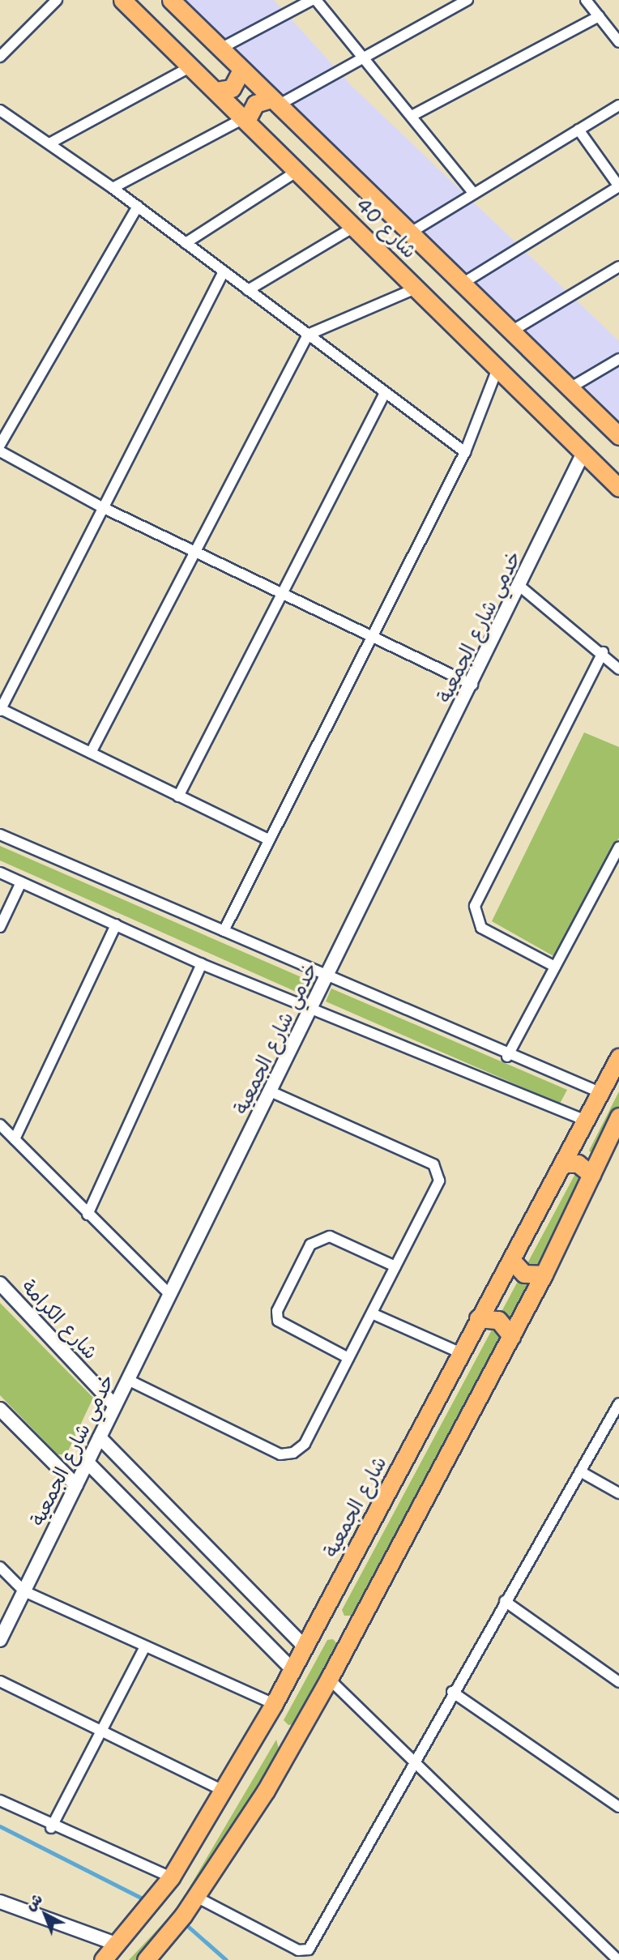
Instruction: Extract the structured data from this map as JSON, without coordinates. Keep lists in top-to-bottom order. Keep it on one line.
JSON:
{"streets":{"main road":["شارع 40","شارع الجمعية"],"street":["خدمي شارع الجمعية","شارع الكرامة"]},"crossings":[["شارع 40","خدمي شارع الجمعية"],["خدمي شارع الجمعية","شارع الكرامة"]],"north":"top left"}
